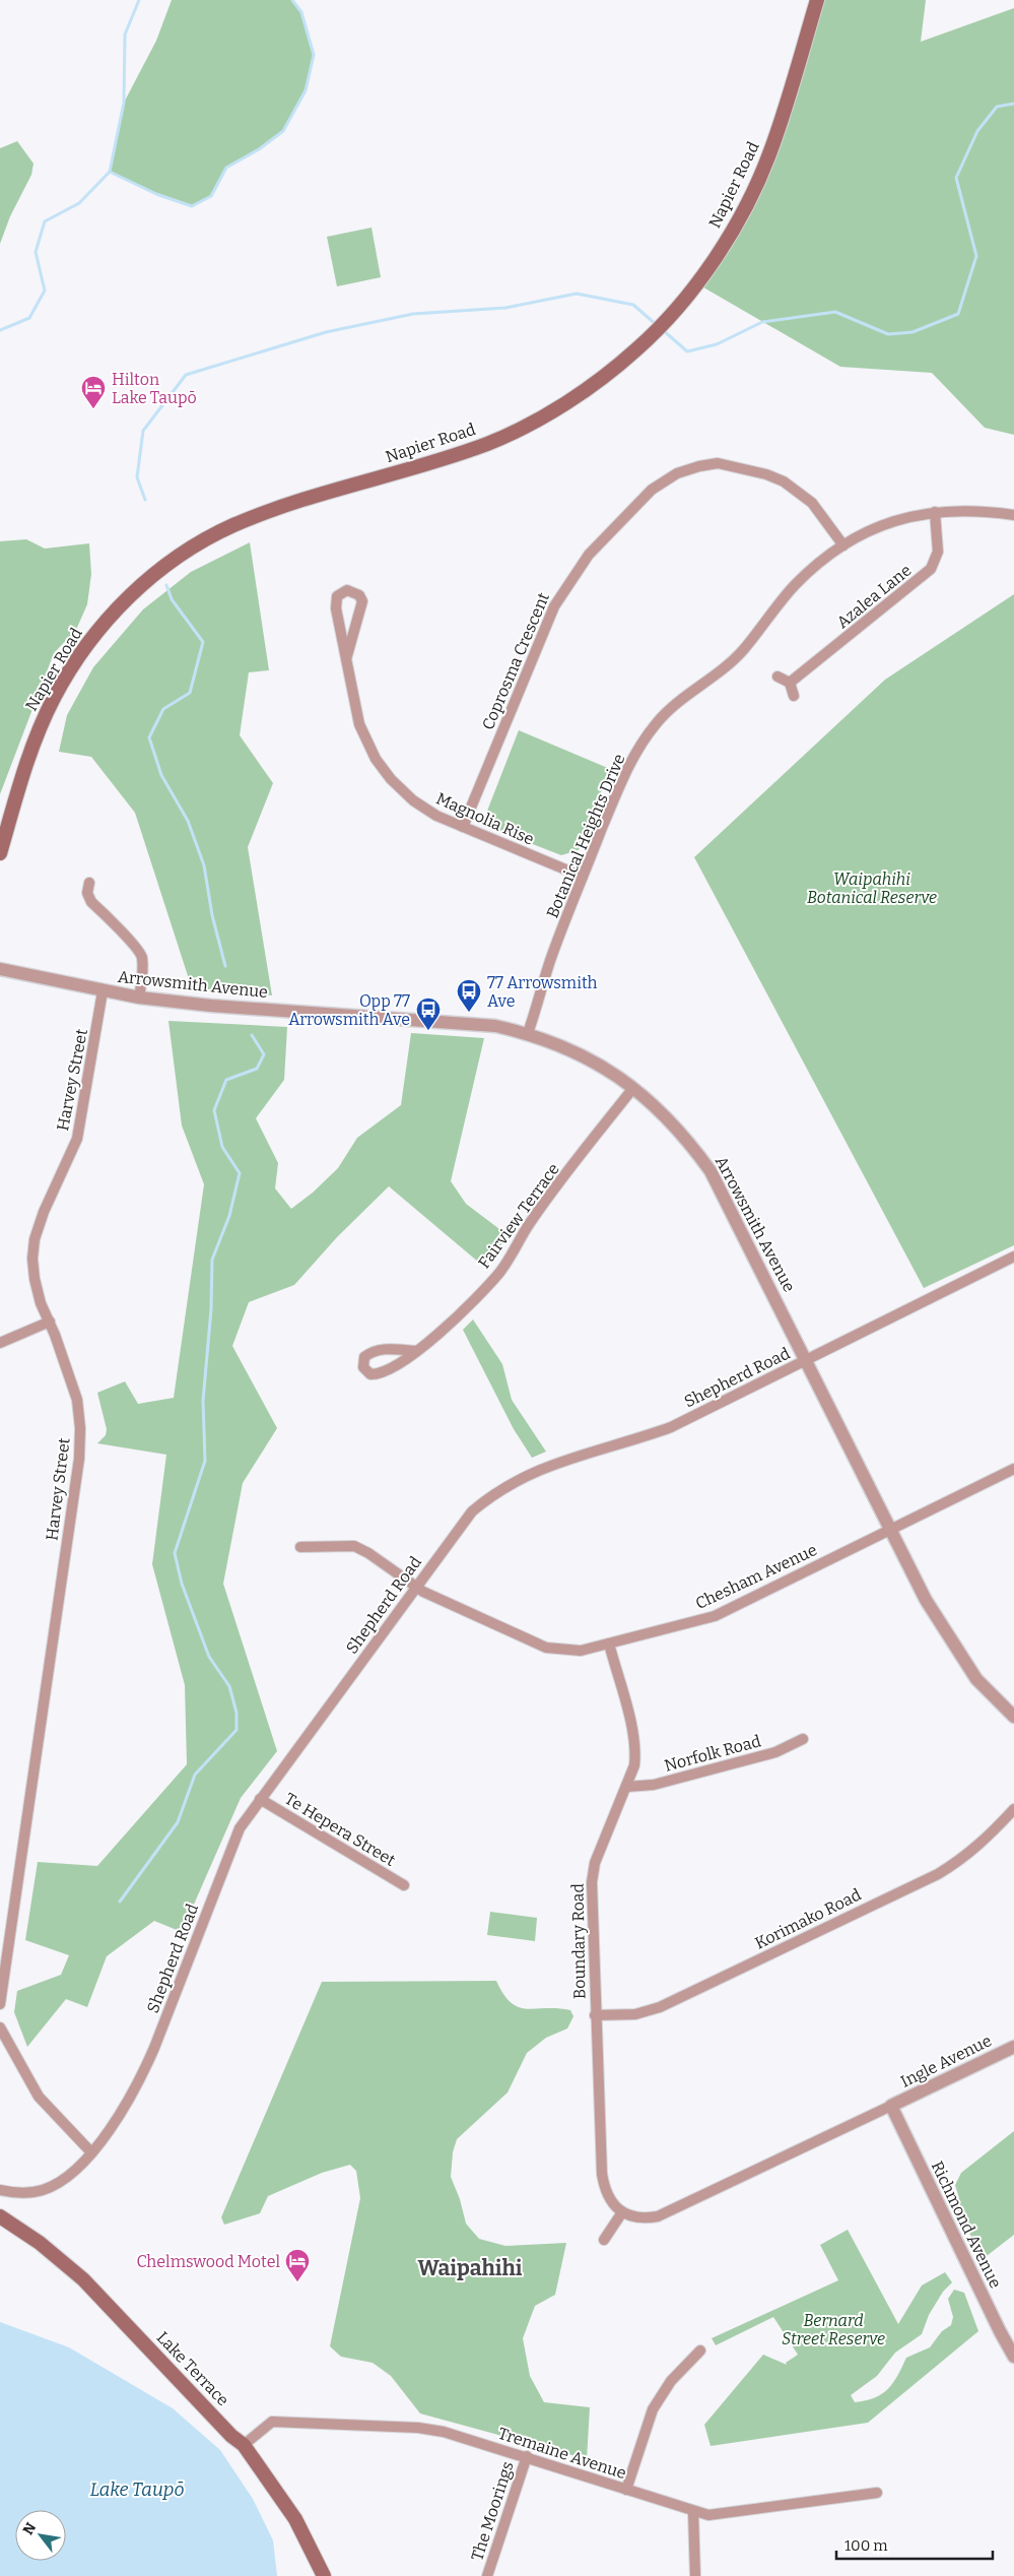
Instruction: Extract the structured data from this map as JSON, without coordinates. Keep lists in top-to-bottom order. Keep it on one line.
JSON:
{"streets":{"main road":["Napier Road","Lake Terrace"],"street":["Azalea Lane","Coprosma Crescent","Magnolia Rise","Botanical Heights Drive","Arrowsmith Avenue","Harvey Street","Fairview Terrace","Shepherd Road","Chesham Avenue","Norfolk Road","Te Hepera Street","Korimako Road","Boundary Road","Ingle Avenue","Richmond Avenue","Tremaine Avenue","The Moorings"]},"crossings":[["Azalea Lane","Botanical Heights Drive"],["Coprosma Crescent","Magnolia Rise"],["Coprosma Crescent","Botanical Heights Drive"],["Magnolia Rise","Botanical Heights Drive"],["Botanical Heights Drive","Arrowsmith Avenue"],["Arrowsmith Avenue","Harvey Street"],["Arrowsmith Avenue","Fairview Terrace"],["Arrowsmith Avenue","Shepherd Road"],["Arrowsmith Avenue","Chesham Avenue"],["Shepherd Road","Chesham Avenue"],["Shepherd Road","Te Hepera Street"],["Chesham Avenue","Boundary Road"],["Norfolk Road","Boundary Road"],["Korimako Road","Boundary Road"],["Ingle Avenue","Richmond Avenue"],["Lake Terrace","Tremaine Avenue"],["Tremaine Avenue","The Moorings"]],"districts":["Waipahihi"],"water":["Lake Taupō"],"parks":["Waipahihi Botanical Reserve","Bernard Street Reserve"],"places":{"hotel":["Hilton Lake Taupō","Chelmswood Motel"],"bus stop":["77 Arrowsmith Ave","Opp 77 Arrowsmith Ave"]},"scale_bar":"100 m","north":"top left"}
